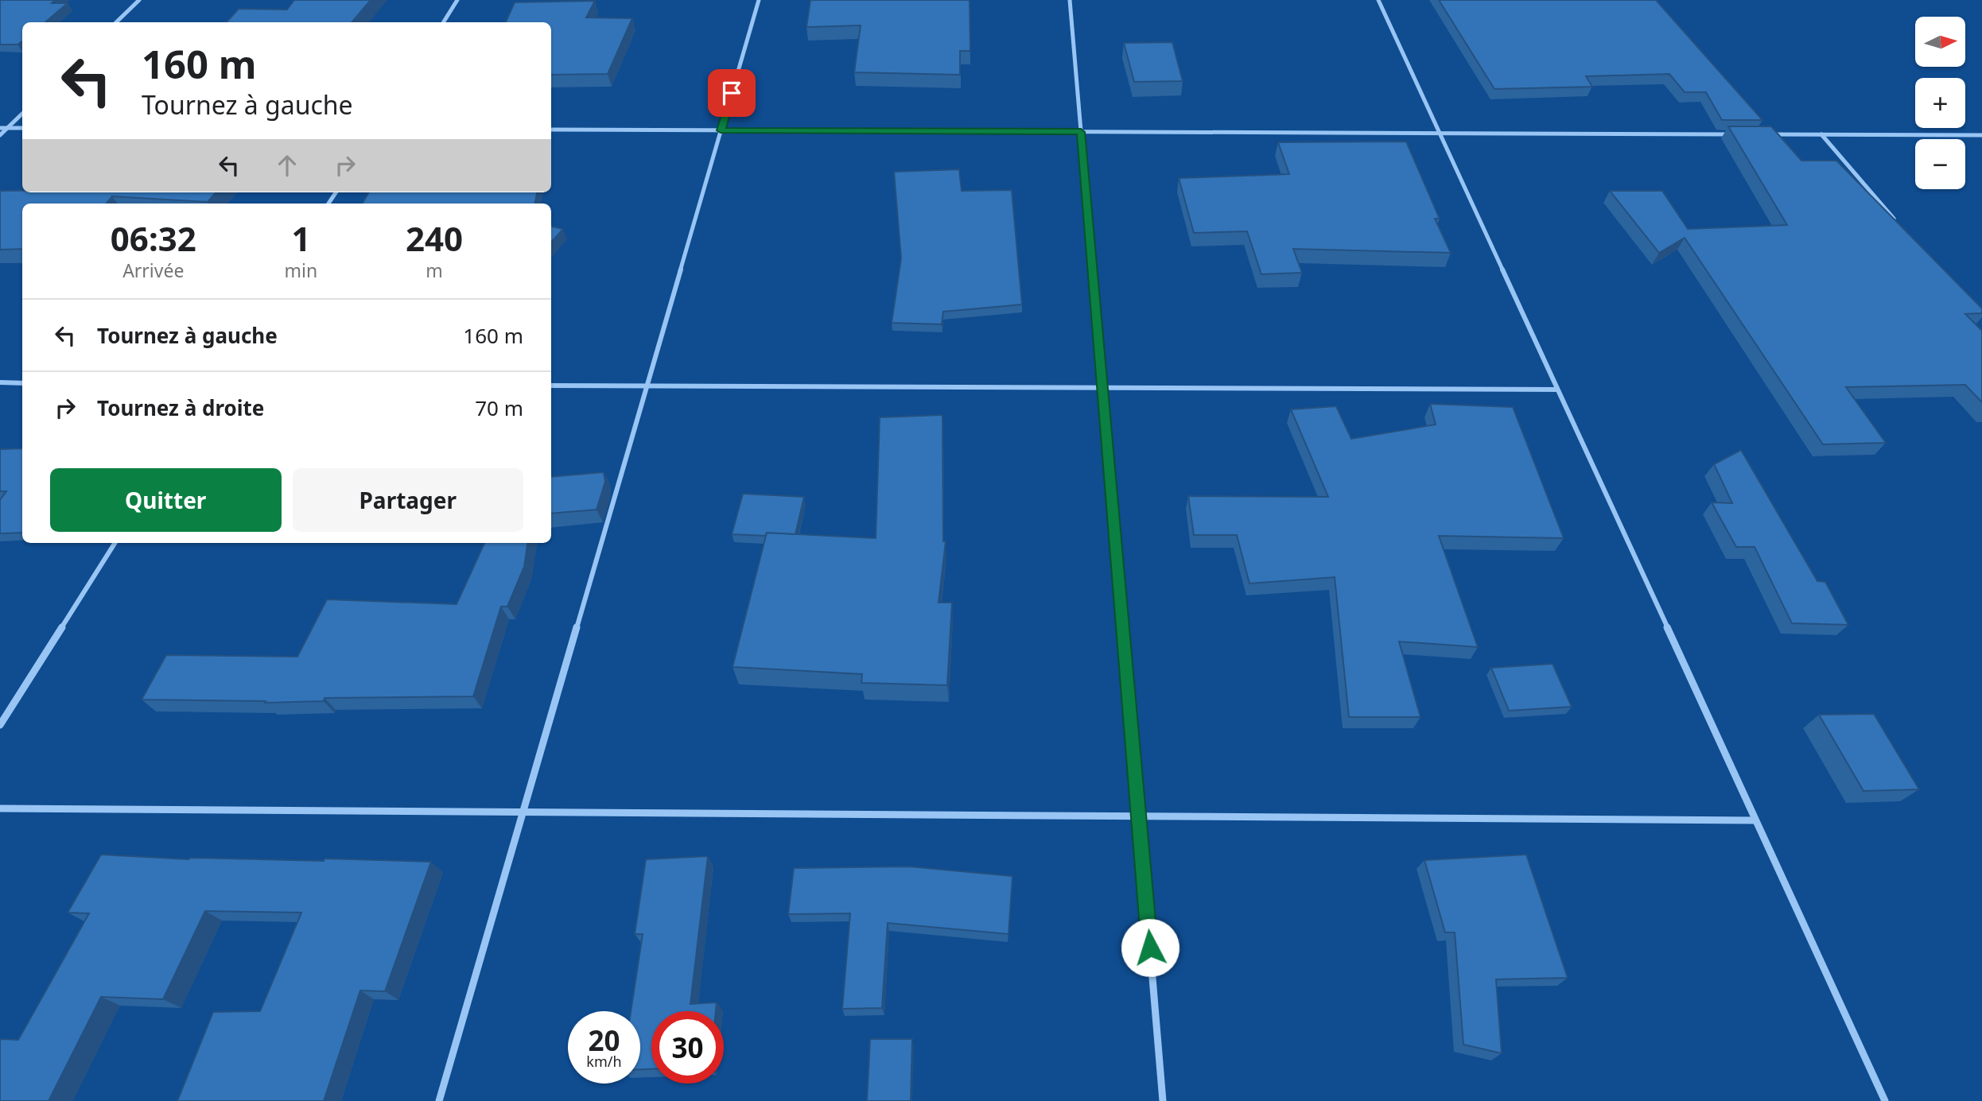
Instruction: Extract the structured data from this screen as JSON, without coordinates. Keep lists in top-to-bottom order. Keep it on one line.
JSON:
{"north":"right","page":{"map_buttons":["+","−"],"turn":["160 m","Tournez à gauche"],"eta":["06:32","Arrivée","1","min","240","m"],"list":[{"name":"Tournez à gauche","value":"160 m"},{"name":"Tournez à droite","value":"70 m"}],"buttons":["Quitter","Partager"],"speed":"20 km/h","limit":"30"}}
